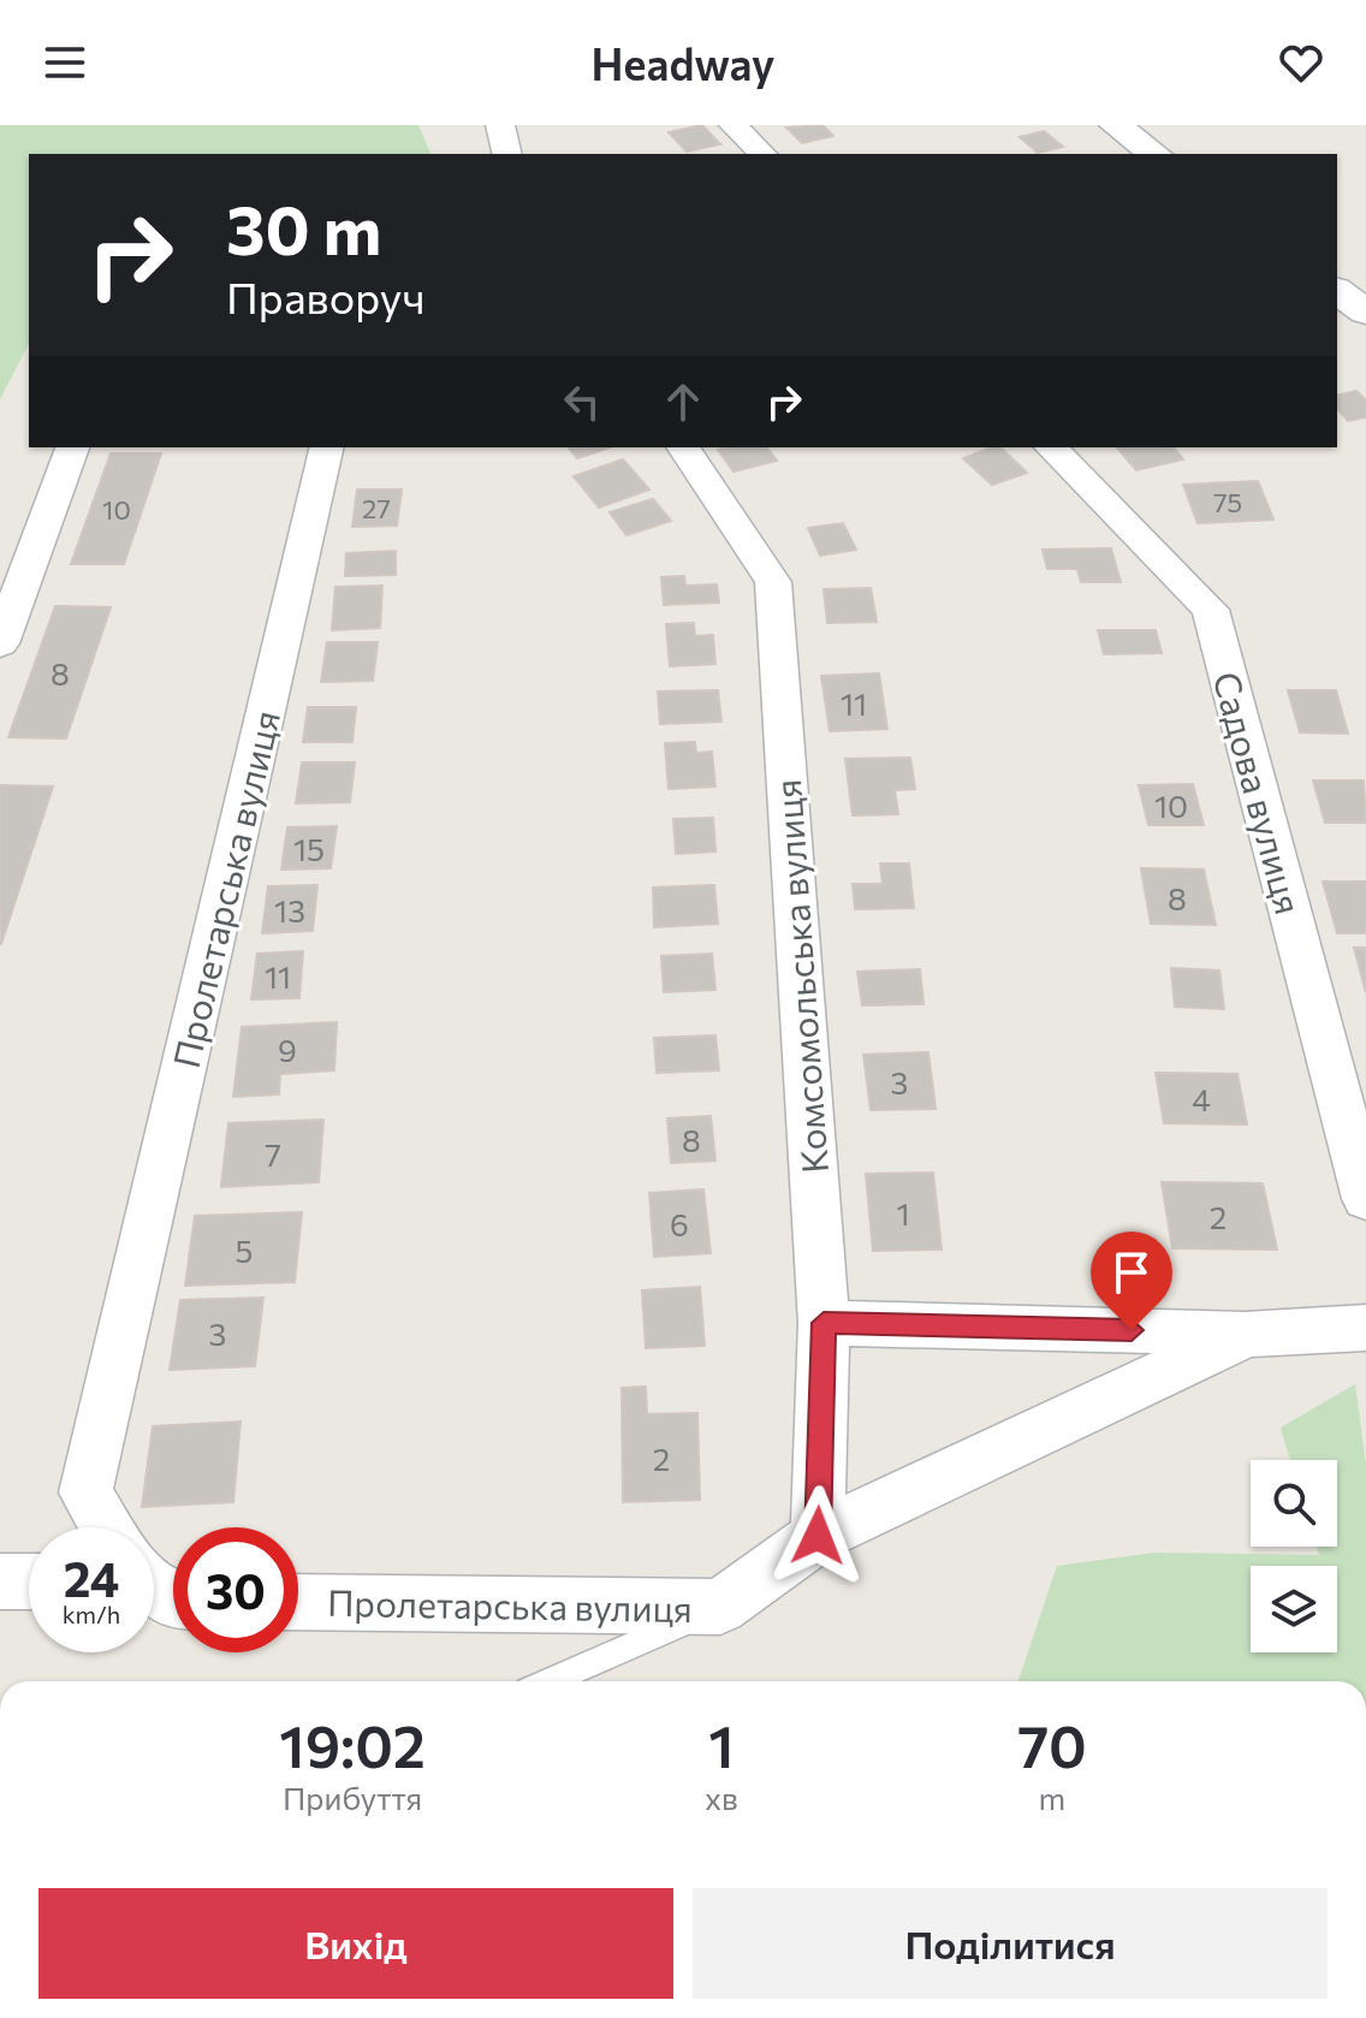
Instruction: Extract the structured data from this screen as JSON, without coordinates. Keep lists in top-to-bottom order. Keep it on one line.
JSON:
{"streets":{"street":["Садова вулиця","Пролетарська вулиця","Комсомольська вулиця"]},"crossings":[["Пролетарська вулиця","Комсомольська вулиця"]],"house_numbers":["75","27","10","8","11","10","15","8","13","11","9","3","4","8","7","1","2","6","5","3","2"],"page":{"header":"Headway","turn":["30 m","Праворуч"],"speed":"24 km/h","limit":"30","eta":["19:02","Прибуття","1","хв","70","m"],"buttons":["Вихід","Поділитися"]}}
